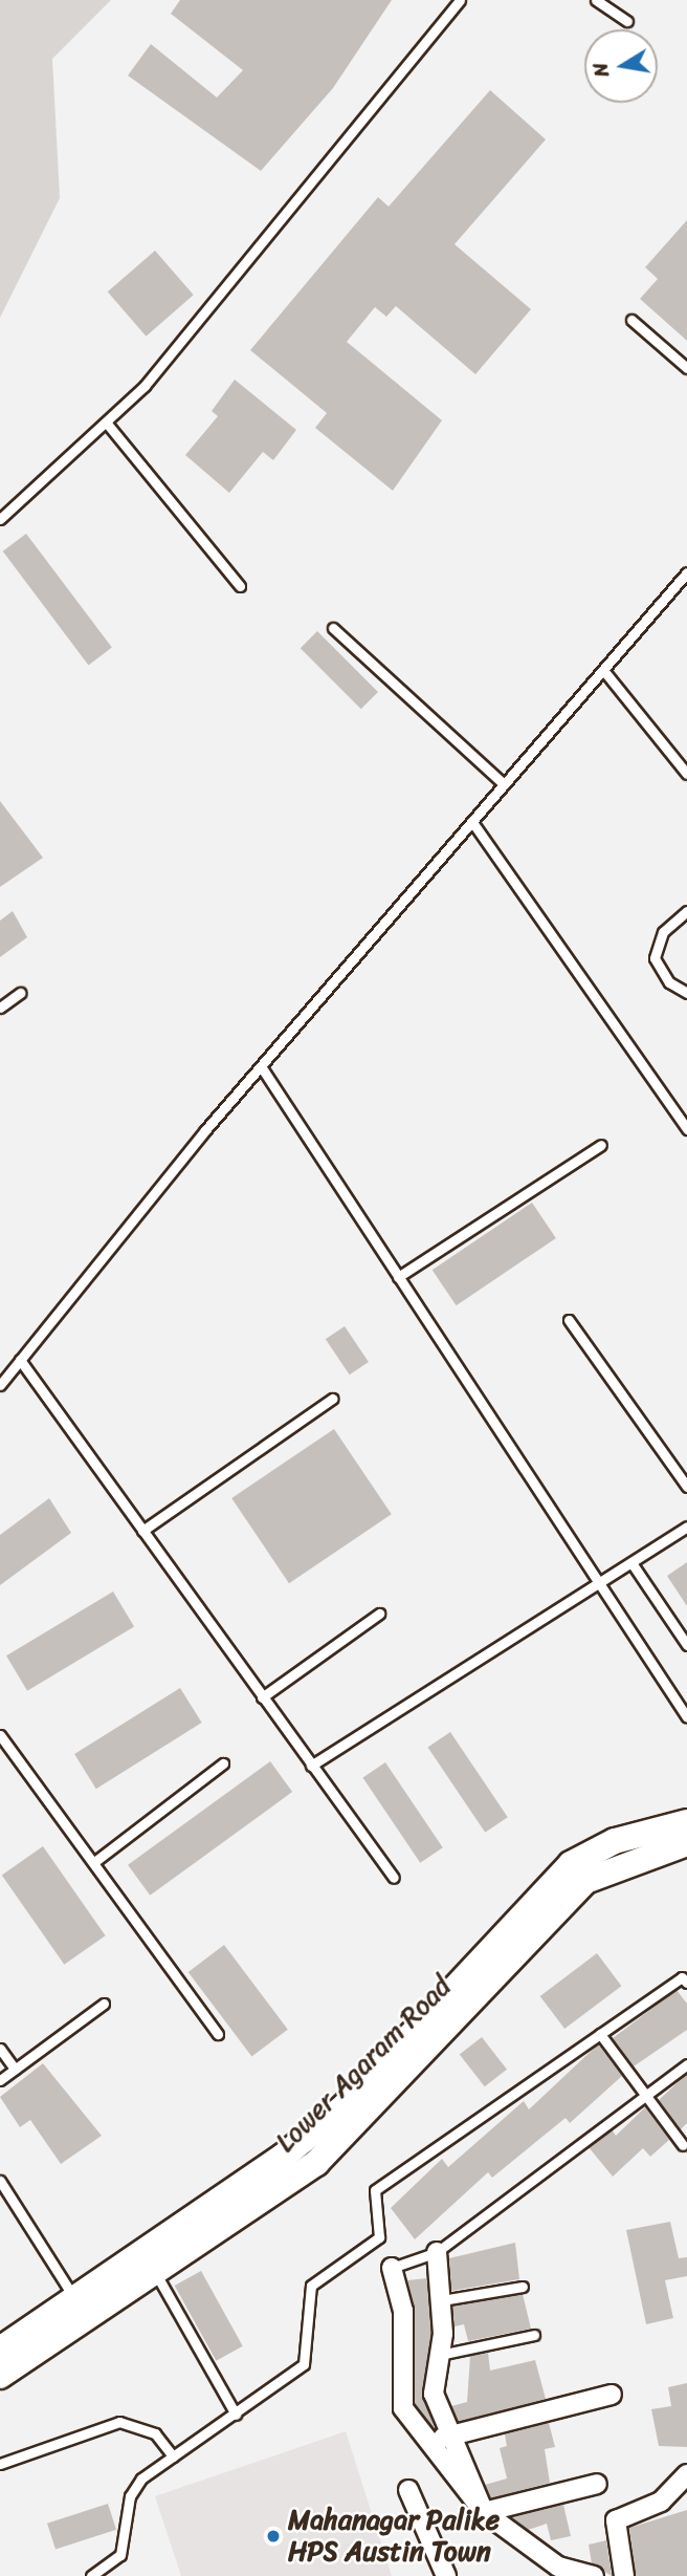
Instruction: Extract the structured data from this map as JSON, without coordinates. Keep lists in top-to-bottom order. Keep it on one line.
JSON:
{"streets":{"main road":["Lower Agaram Road"]},"places":["Mahanagar Palike HPS Austin Town"],"north":"left"}
